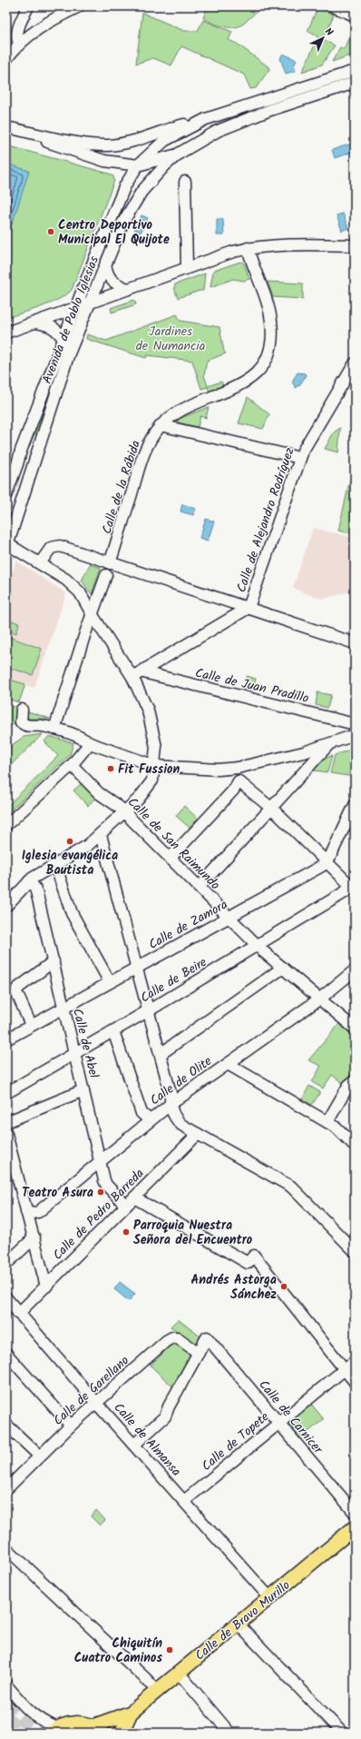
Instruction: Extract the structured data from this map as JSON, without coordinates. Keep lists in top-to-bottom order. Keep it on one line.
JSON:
{"streets":{"main road":["Calle de Bravo Murillo"],"street":["Avenida de Pablo Iglesias","Calle de la Rábida","Calle de Alejandro Rodríguez","Calle de Juan Pradillo","Calle de San Raimundo","Calle de Zamora","Calle de Beire","Calle de Abel","Calle de Olite","Calle de Pedro Barreda","Calle de Garellano","Calle de Carnicer","Calle de Almansa","Calle de Topete"]},"crossings":[["Calle de Alejandro Rodríguez","Calle de Juan Pradillo"],["Calle de San Raimundo","Calle de Zamora"],["Calle de San Raimundo","Calle de Beire"],["Calle de San Raimundo","Calle de Olite"],["Calle de Zamora","Calle de Abel"],["Calle de Beire","Calle de Abel"],["Calle de Abel","Calle de Olite"],["Calle de Abel","Calle de Pedro Barreda"],["Calle de Abel","Calle de Topete"],["Calle de Pedro Barreda","Calle de Almansa"],["Calle de Garellano","Calle de Carnicer"],["Calle de Garellano","Calle de Almansa"],["Calle de Carnicer","Calle de Topete"],["Calle de Almansa","Calle de Topete"],["Calle de Almansa","Calle de Bravo Murillo"]],"parks":["Jardines de Numancia"],"places":["Centro Deportivo Municipal El Quijote","Fit Fussion","Iglesia evangélica Bautista","Teatro Asura","Parroquia Nuestra Señora del Encuentro","Andrés Astorga Sánchez","Chiquitín Cuatro Caminos"],"north":"top right"}
